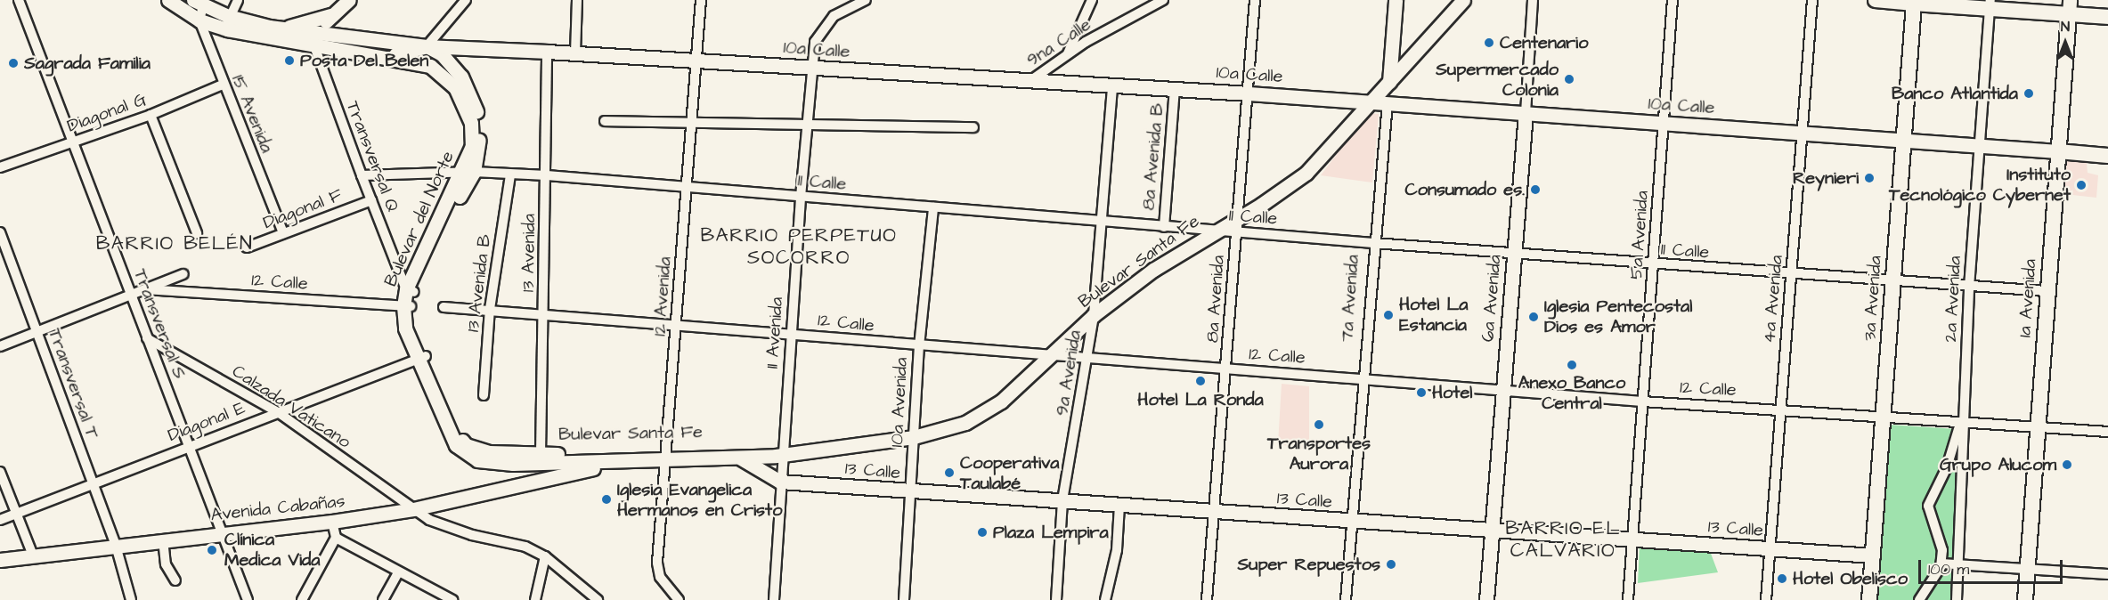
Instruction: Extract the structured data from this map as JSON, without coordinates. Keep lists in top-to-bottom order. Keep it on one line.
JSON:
{"streets":{"main road":["10a Calle","3a Avenida","1a Avenida"],"street":["9na Calle","Diagonal G","15 Avenida","Transversal Q","8a Avenida B","11 Calle","Diagonal F","Bulevar del Norte","5a Avenida","13 Avenida","Bulevar Santa Fe","12 Calle","13 Avenida B","12 Avenida","7a Avenida","6a Avenida","8a Avenida","4a Avenida","2a Avenida","Transversal S","11 Avenida","9a Avenida","Transversal T","10a Avenida","Calzada Vaticano","Diagonal E","13 Calle","Avenida Cabañas"]},"crossings":[["9na Calle","10a Calle"],["10a Calle","8a Avenida B"],["10a Calle","Bulevar del Norte"],["10a Calle","5a Avenida"],["10a Calle","13 Avenida"],["10a Calle","Bulevar Santa Fe"],["10a Calle","12 Avenida"],["10a Calle","7a Avenida"],["10a Calle","6a Avenida"],["10a Calle","3a Avenida"],["10a Calle","1a Avenida"],["10a Calle","8a Avenida"],["10a Calle","4a Avenida"],["10a Calle","2a Avenida"],["10a Calle","11 Avenida"],["10a Calle","9a Avenida"],["Diagonal G","15 Avenida"],["Diagonal G","Transversal S"],["15 Avenida","Diagonal F"],["15 Avenida","Bulevar del Norte"],["Transversal Q","11 Calle"],["Transversal Q","Diagonal F"],["Transversal Q","Bulevar del Norte"],["8a Avenida B","11 Calle"],["11 Calle","Bulevar del Norte"],["11 Calle","5a Avenida"],["11 Calle","13 Avenida"],["11 Calle","Bulevar Santa Fe"],["11 Calle","13 Avenida B"],["11 Calle","12 Avenida"],["11 Calle","7a Avenida"],["11 Calle","6a Avenida"],["11 Calle","3a Avenida"],["11 Calle","1a Avenida"],["11 Calle","8a Avenida"],["11 Calle","4a Avenida"],["11 Calle","2a Avenida"],["11 Calle","11 Avenida"],["11 Calle","9a Avenida"],["11 Calle","10a Avenida"],["Bulevar del Norte","Bulevar Santa Fe"],["Bulevar del Norte","12 Calle"],["Bulevar del Norte","Diagonal E"],["5a Avenida","12 Calle"],["5a Avenida","13 Calle"],["13 Avenida","Bulevar Santa Fe"],["13 Avenida","12 Calle"],["Bulevar Santa Fe","12 Calle"],["Bulevar Santa Fe","12 Avenida"],["Bulevar Santa Fe","7a Avenida"],["Bulevar Santa Fe","8a Avenida"],["Bulevar Santa Fe","11 Avenida"],["Bulevar Santa Fe","9a Avenida"],["Bulevar Santa Fe","10a Avenida"],["Bulevar Santa Fe","13 Calle"],["Bulevar Santa Fe","Avenida Cabañas"],["12 Calle","13 Avenida B"],["12 Calle","12 Avenida"],["12 Calle","7a Avenida"],["12 Calle","6a Avenida"],["12 Calle","3a Avenida"],["12 Calle","1a Avenida"],["12 Calle","8a Avenida"],["12 Calle","4a Avenida"],["12 Calle","2a Avenida"],["12 Calle","11 Avenida"],["12 Calle","9a Avenida"],["12 Calle","10a Avenida"],["7a Avenida","13 Calle"],["6a Avenida","13 Calle"],["3a Avenida","13 Calle"],["8a Avenida","13 Calle"],["4a Avenida","13 Calle"],["Transversal S","Calzada Vaticano"],["Transversal S","Diagonal E"],["Transversal S","Avenida Cabañas"],["11 Avenida","13 Calle"],["9a Avenida","13 Calle"],["Transversal T","Diagonal E"],["Transversal T","Avenida Cabañas"],["10a Avenida","13 Calle"],["Calzada Vaticano","Diagonal E"],["Calzada Vaticano","Avenida Cabañas"]],"districts":["BARRIO PERPETUO SOCORRO","BARRIO BELÉN","BARRIO EL CALVARIO"],"places":["Centenario","Posta Del Belen","Sagrada Familia","Supermercado Colonia","Banco Atlantida","Reynieri","Instituto Tecnológico Cybernet","Consumado es.","Hotel La Estancia","Iglesia Pentecostal Dios es Amor","Anexo Banco Central","Hotel La Ronda","Hotel","Transportes Aurora","Grupo Alucom","Cooperativa Taulabé","Iglesia Evangelica Hermanos en Cristo","Plaza Lempira","Clínica Medica Vida","Super Repuestos","Hotel Obelisco"],"scale_bar":"100 m","north":"top"}
